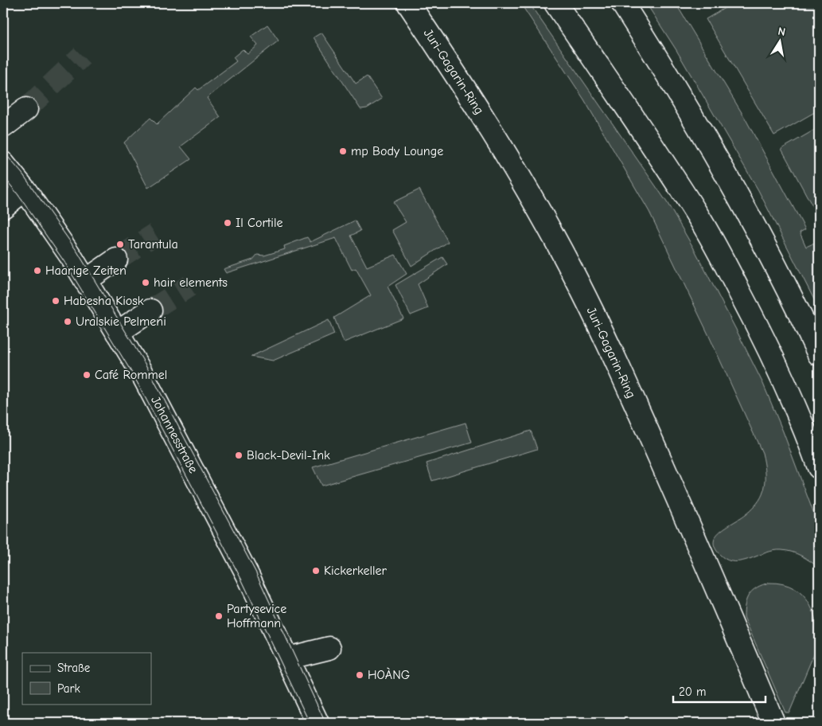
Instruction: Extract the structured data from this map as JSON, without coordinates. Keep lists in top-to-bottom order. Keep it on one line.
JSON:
{"streets":{"street":["Juri-Gagarin-Ring","Johannesstraße"]},"places":["mp Body Lounge","Il Cortile","Tarantula","Haarige Zeiten","hair elements","Habesha Kiosk","Uralskie Pelmeni","Café Rommel","Black-Devil-Ink","Kickerkeller","Partysevice Hoffmann","HOÀNG"],"legend":["Straße","Park"],"scale_bar":"20 m","north":"top"}
